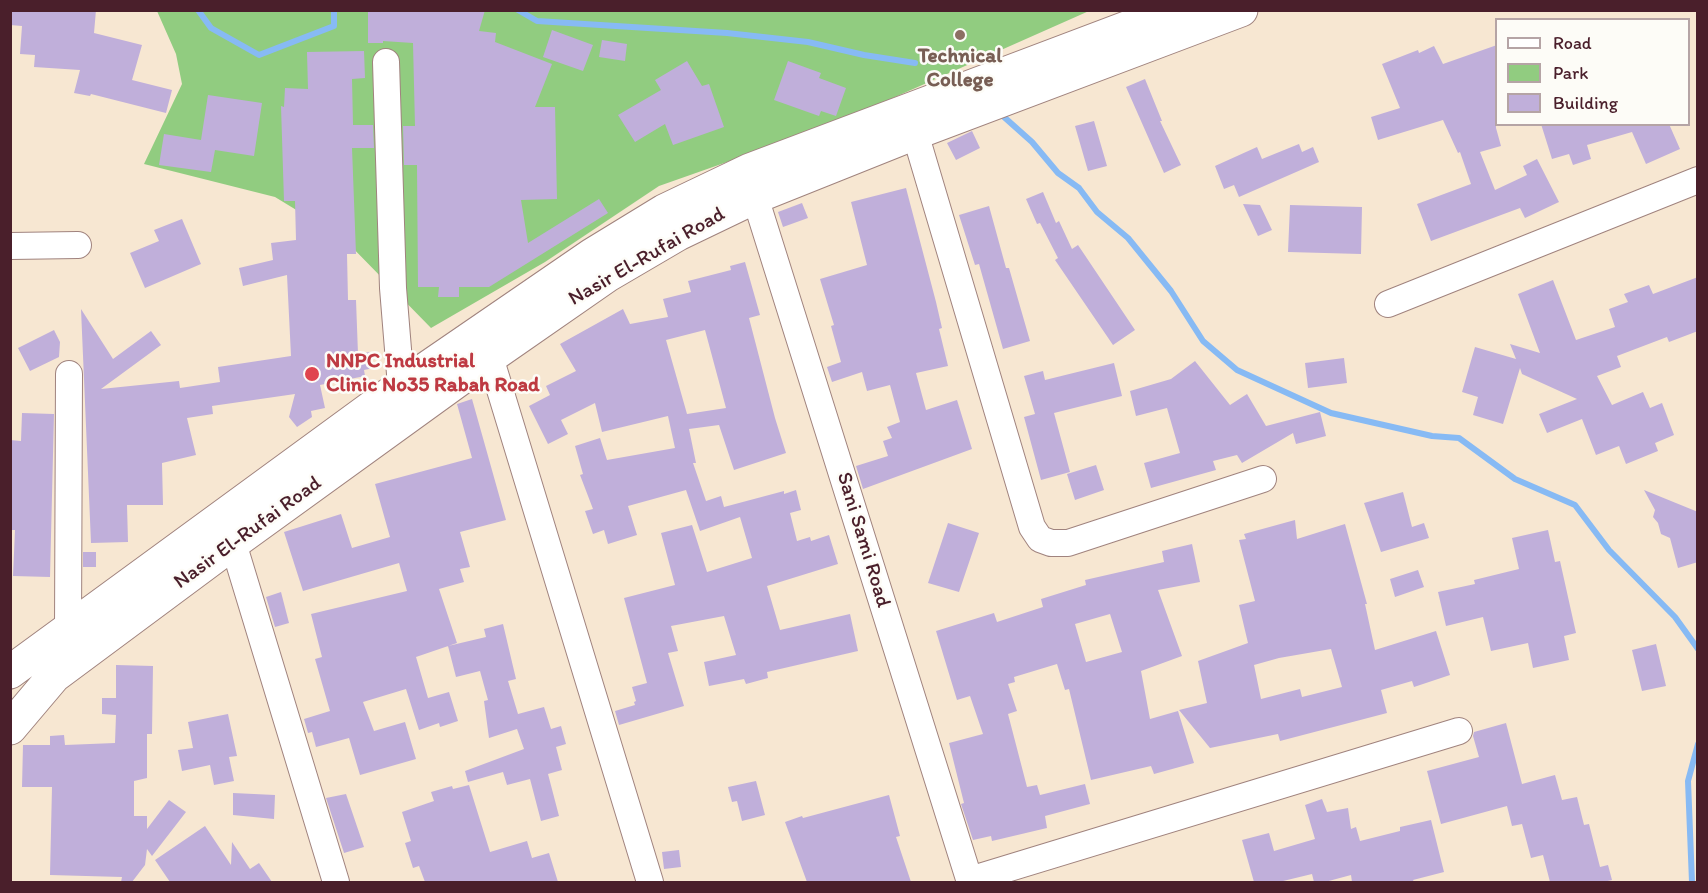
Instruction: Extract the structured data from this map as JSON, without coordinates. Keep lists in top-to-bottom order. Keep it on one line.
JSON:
{"streets":{"main road":["Nasir El-Rufai Road"],"street":["Sani Sami Road"]},"crossings":[["Nasir El-Rufai Road","Sani Sami Road"]],"places":["Technical College","NNPC Industrial Clinic No35 Rabah Road"],"legend":["Road","Park","Building"]}
